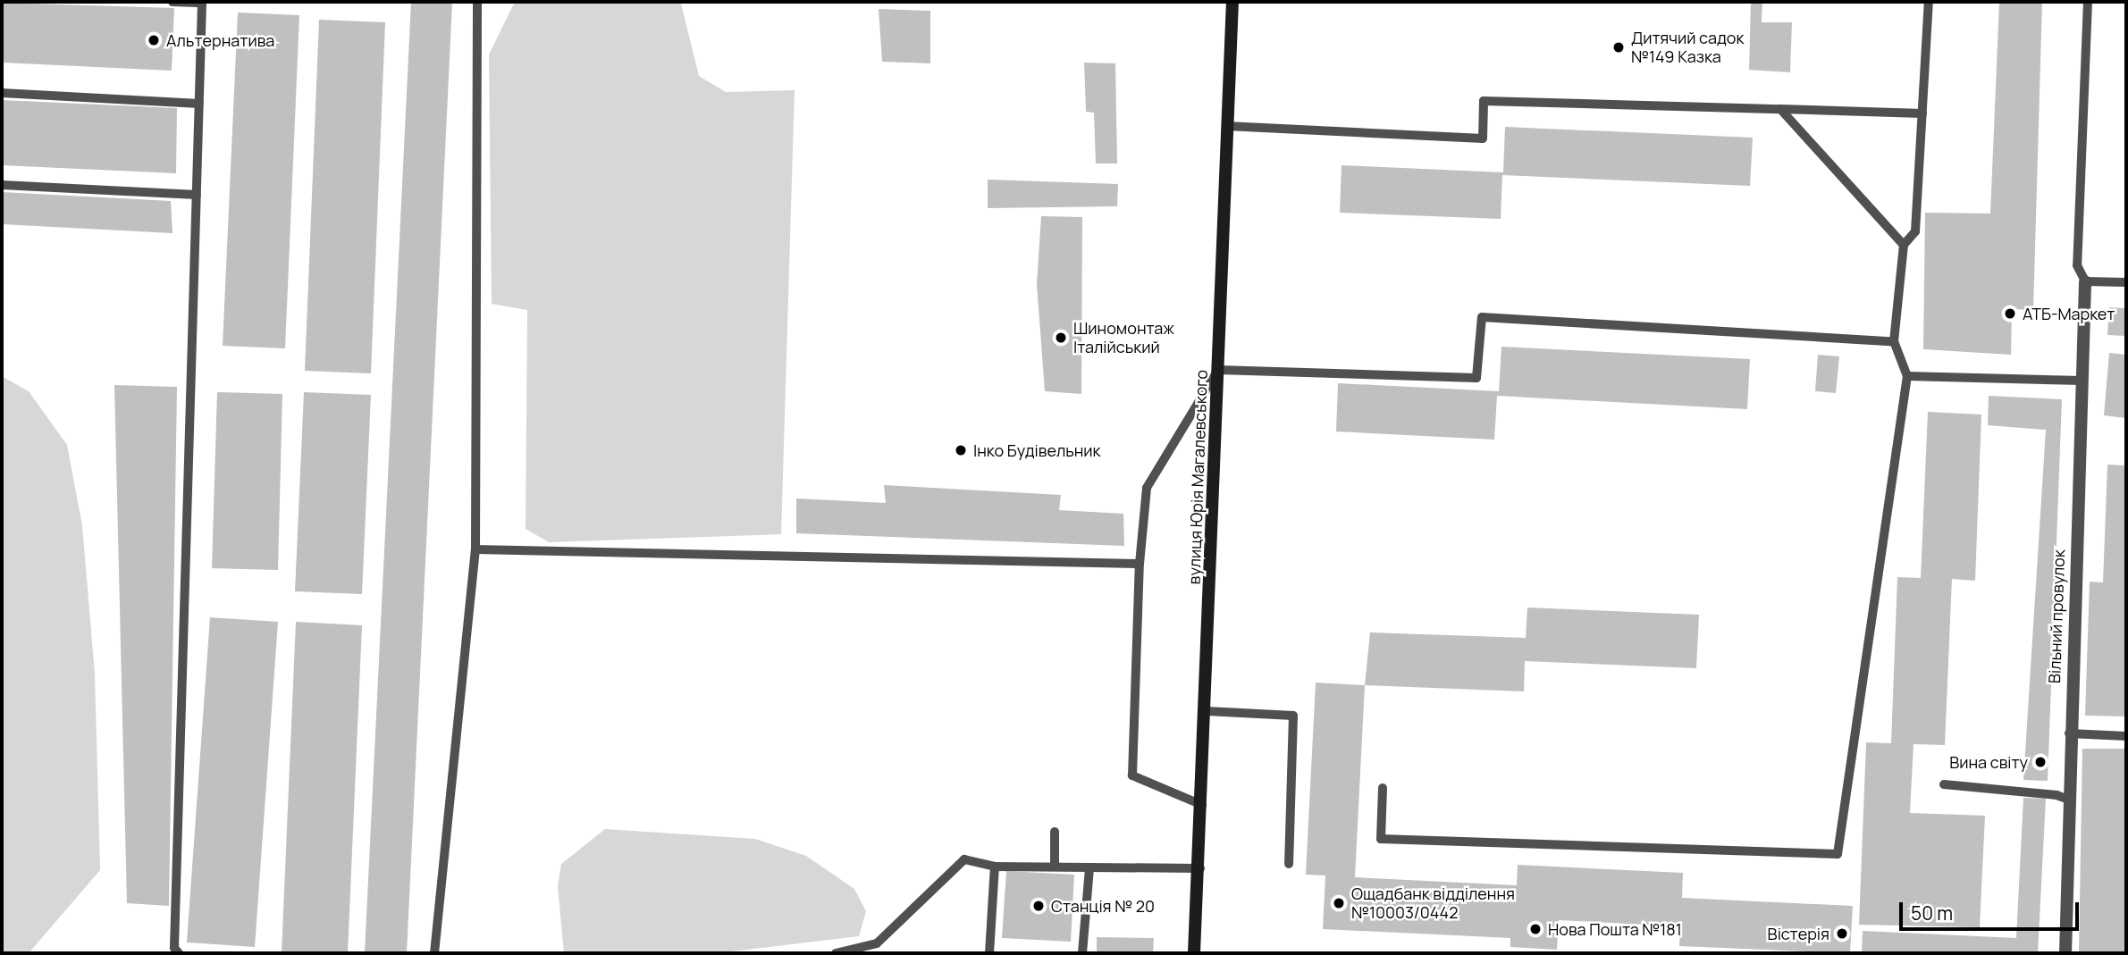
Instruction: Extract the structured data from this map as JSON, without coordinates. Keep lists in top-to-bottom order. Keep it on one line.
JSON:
{"streets":{"street":["вулиця Юрія Магалевського","Вільний провулок"]},"places":["Альтернатива","Дитячий садок №149 Казка","АТБ-Маркет","Шиномонтаж Італійський","Інко Будівельник","Вина світу","Ощадбанк відділення №10003/0442","Станція № 20","Нова Пошта №181","Вістерія"],"scale_bar":"50 m"}
